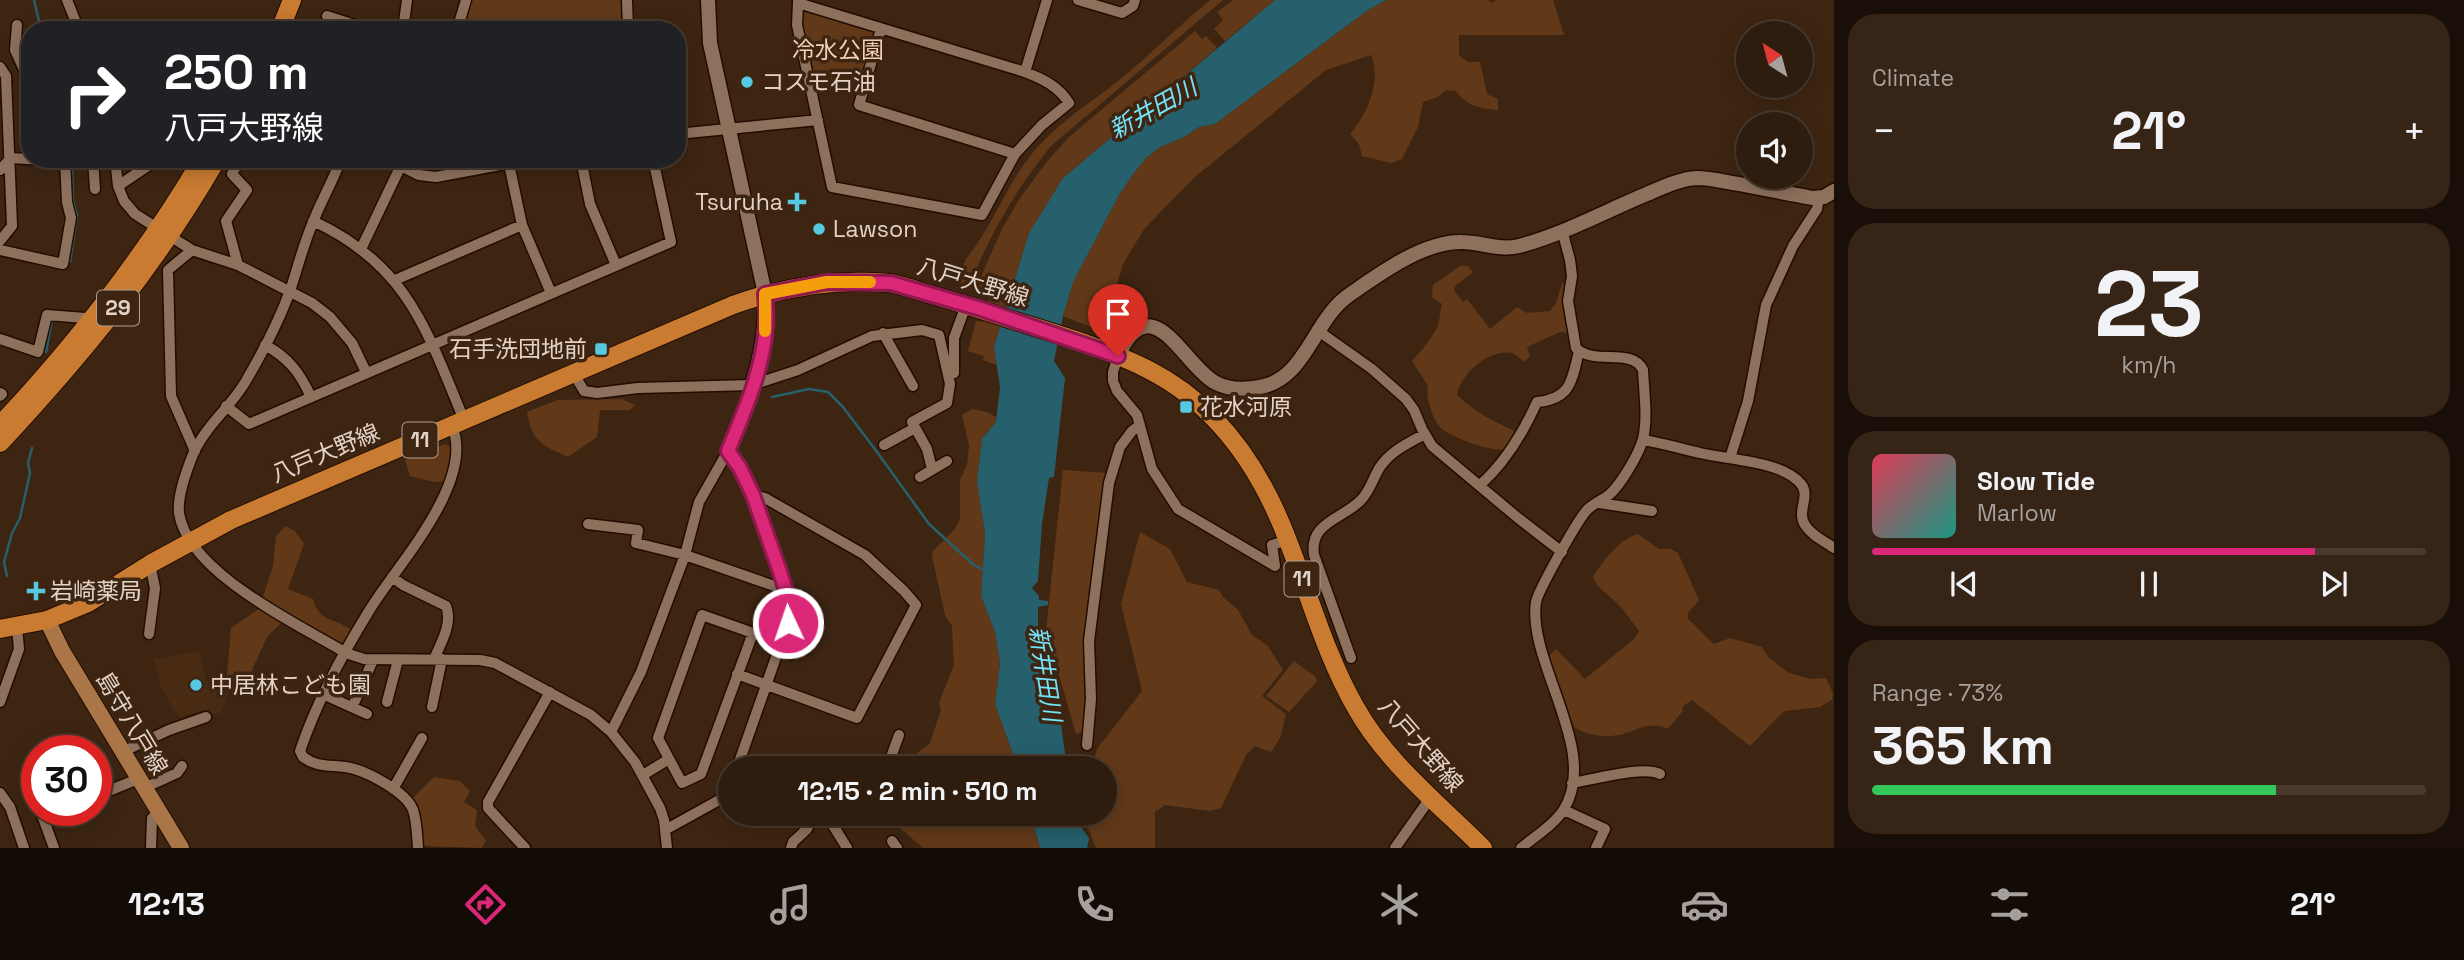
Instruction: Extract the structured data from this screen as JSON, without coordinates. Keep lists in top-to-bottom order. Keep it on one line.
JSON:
{"streets":{"main road":["八戸大野線","29","11","島守八戸線"]},"crossings":[["八戸大野線","島守八戸線"]],"water":["新井田川"],"parks":["冷水公園"],"places":{"other":["コスモ石油","Lawson","中居林こども園"],"health":["Tsuruha","岩崎薬局"],"transit":["石手洗団地前","花水河原"]},"north":"top left","page":{"tile":["Climate",["23","km/h"],["Range · 73%","365 km"]],"turn":["250 m","八戸大野線"],"heat":["−","21°","+"],"song":["Slow Tide","Marlow"],"limit":"30","trip":"12:15 · 2 min · 510 m","tabs":["12:13","21°"]}}
